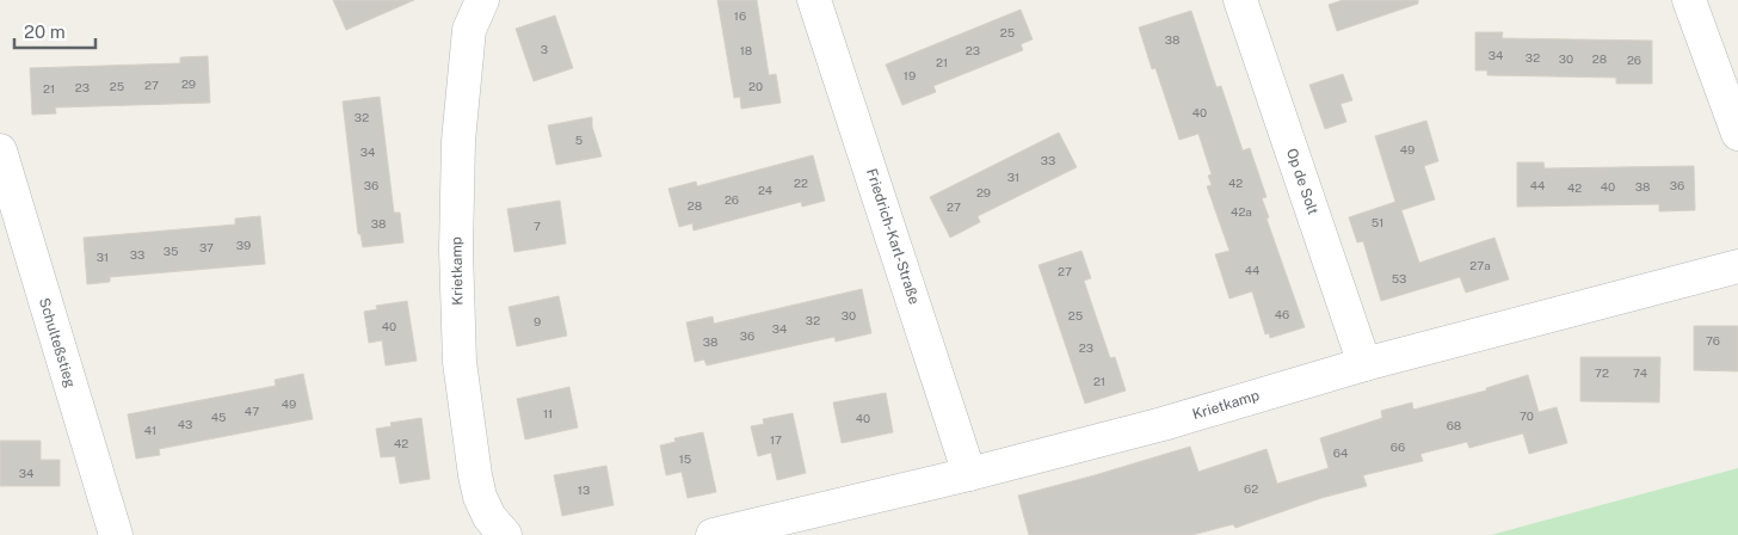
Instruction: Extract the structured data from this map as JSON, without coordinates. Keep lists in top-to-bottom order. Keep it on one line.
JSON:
{"streets":{"street":["Op de Solt","Friedrich-Karl-Straße","Krietkamp","Schulteßstieg"]},"crossings":[["Op de Solt","Krietkamp"],["Friedrich-Karl-Straße","Krietkamp"]],"house_numbers":["16","25","38","3","18","23","34","32","30","28","26","21","19","29","27","25","20","23","21","40","32","5","49","34","33","31","22","42","36","44","36","40","38","42","24","29","26","28","27","42a","51","38","7","39","37","35","33","31","27a","44","27","53","46","30","25","32","9","40","34","36","76","38","23","72","74","21","49","47","11","70","45","40","43","68","41","17","42","66","64","15","34","62","13"],"scale_bar":"20 m"}
